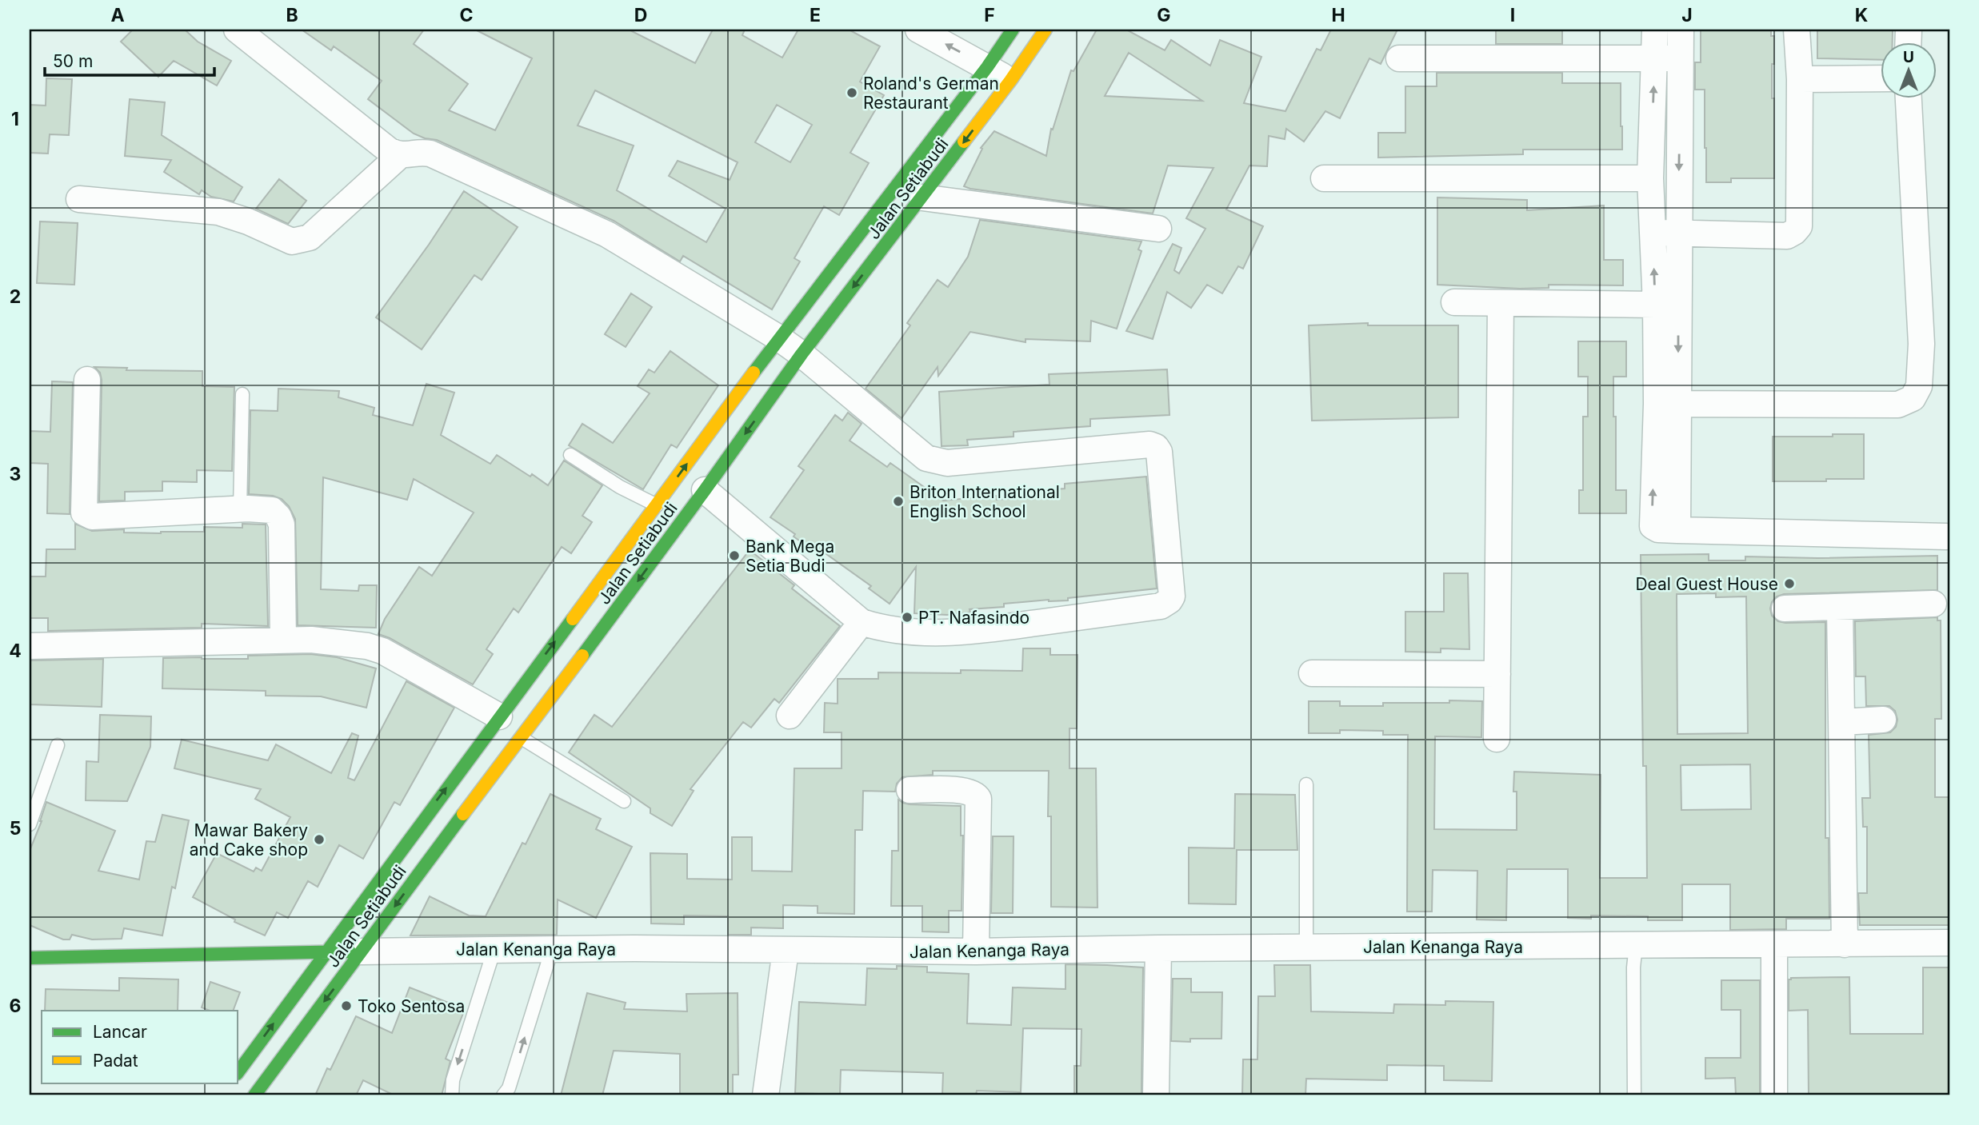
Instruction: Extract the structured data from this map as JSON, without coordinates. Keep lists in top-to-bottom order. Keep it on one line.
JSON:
{"streets":{"main road":["Jalan Setiabudi","Jalan Kenanga Raya"]},"crossings":[["Jalan Setiabudi","Jalan Kenanga Raya"]],"places":["Roland's German Restaurant","Briton International English School","Bank Mega Setia Budi","Deal Guest House","PT. Nafasindo","Mawar Bakery and Cake shop","Toko Sentosa"],"legend":["Lancar","Padat"],"scale_bar":"50 m","north":"top","grid":{"columns":["A","B","C","D","E","F","G","H","I","J","K"],"rows":["1","2","3","4","5","6"]}}
